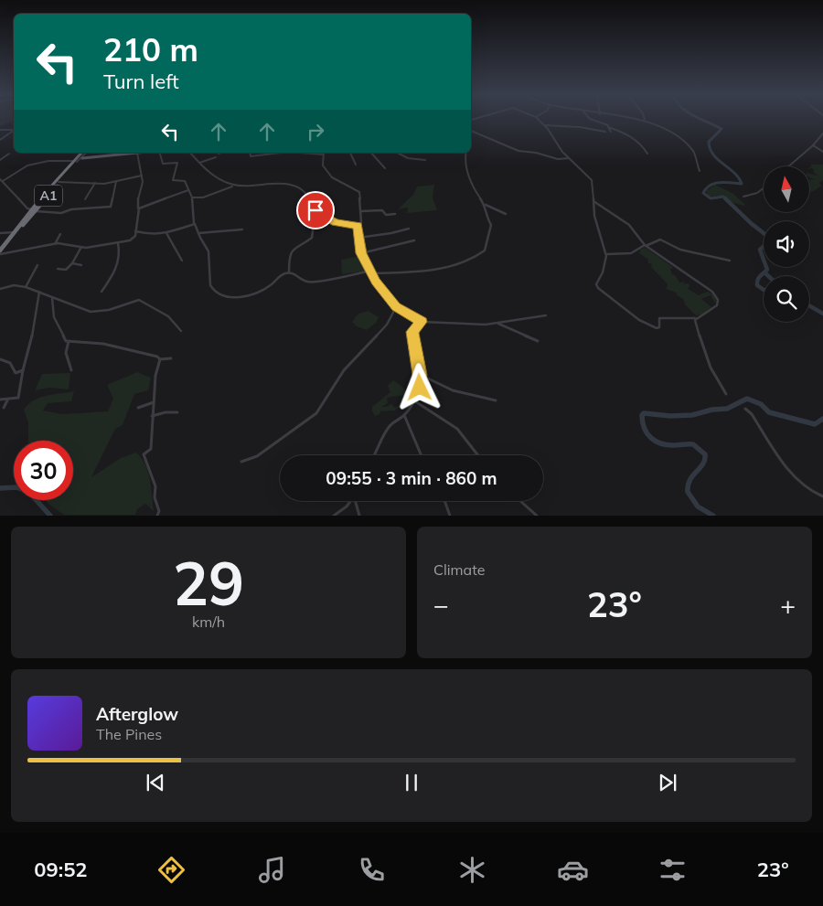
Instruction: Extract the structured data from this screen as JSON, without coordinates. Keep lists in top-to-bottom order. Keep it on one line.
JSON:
{"streets":{"highway":["A1"]},"north":"top","page":{"turn":["210 m","Turn left"],"limit":"30","trip":"09:55 · 3 min · 860 m","tile":[["29","km/h"],"Climate"],"heat":["−","23°","+"],"song":["Afterglow","The Pines"],"tabs":["09:52","23°"]}}
